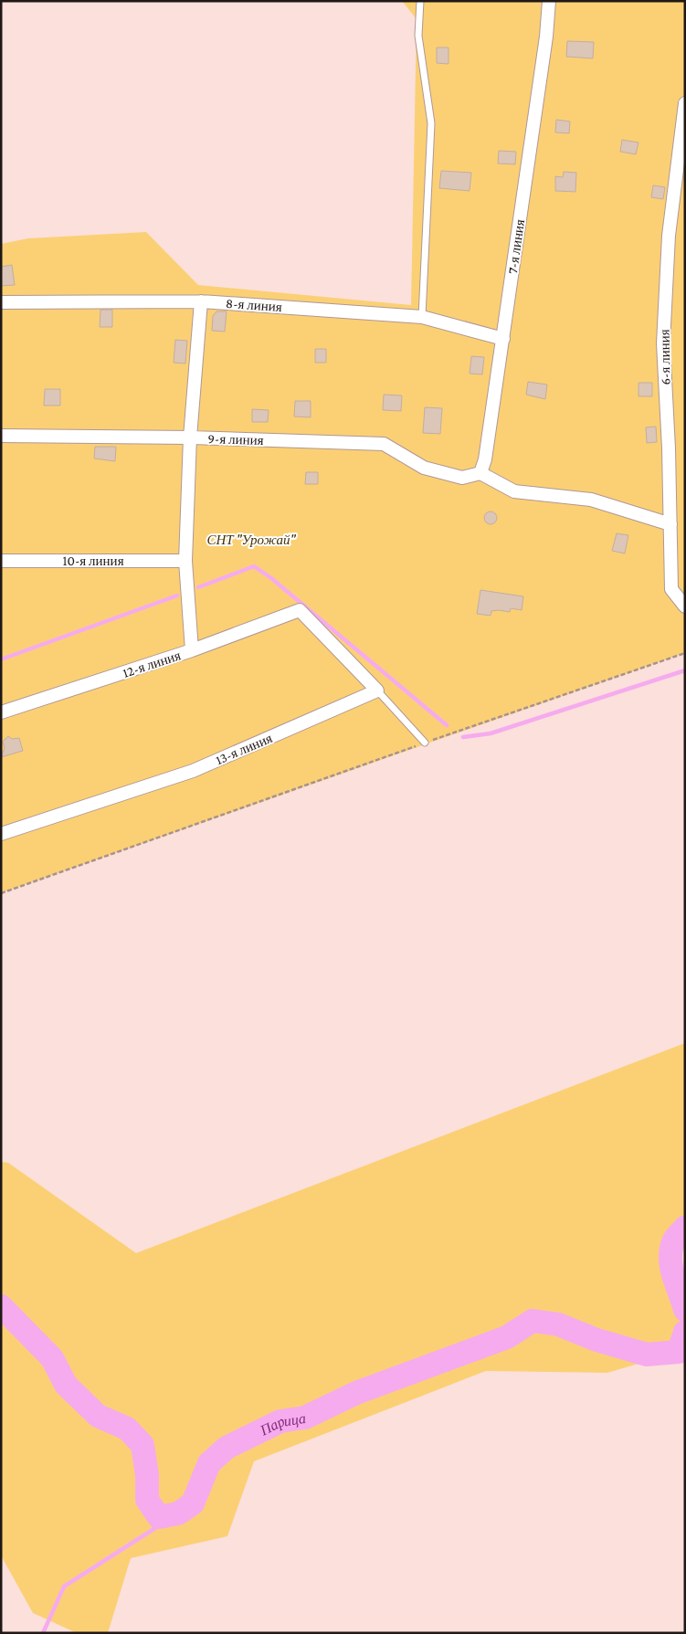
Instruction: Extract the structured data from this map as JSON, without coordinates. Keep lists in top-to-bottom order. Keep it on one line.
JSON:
{"streets":{"street":["7-я линия","8-я линия","6-я линия","9-я линия","10-я линия","12-я линия","13-я линия"]},"crossings":[["7-я линия","8-я линия"],["7-я линия","9-я линия"],["12-я линия","13-я линия"]],"water":["Парица"],"parks":["СНТ \"Урожай\""]}
